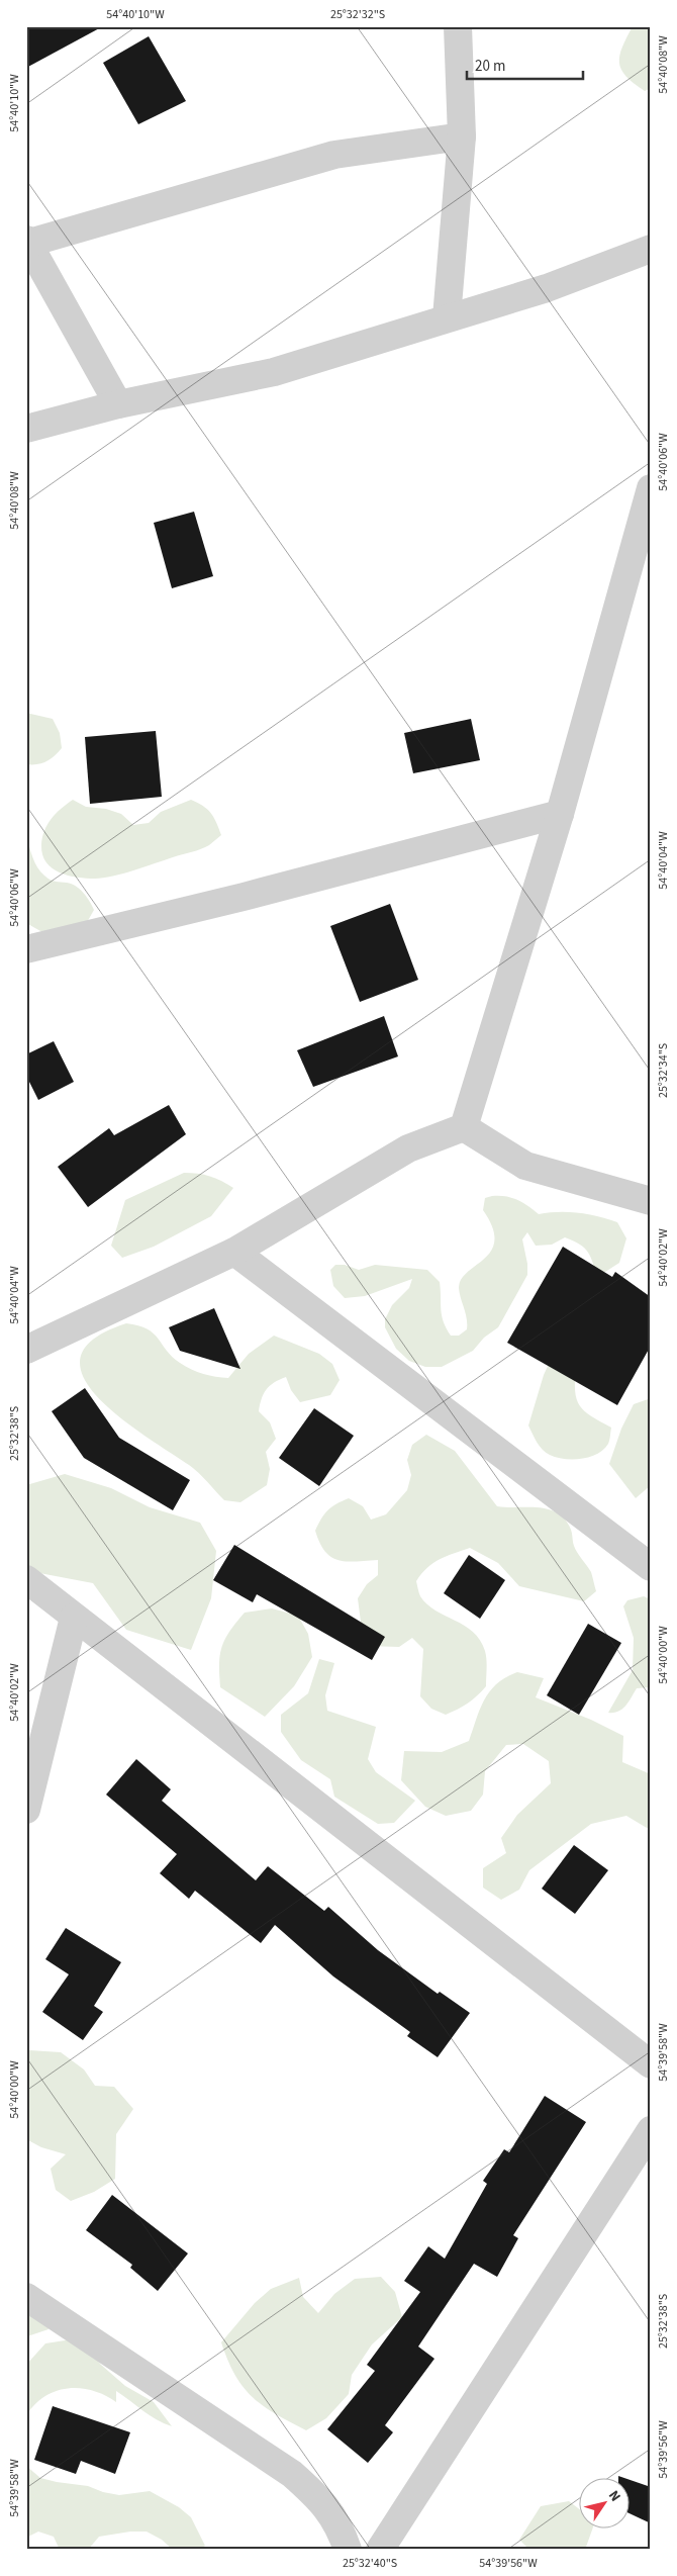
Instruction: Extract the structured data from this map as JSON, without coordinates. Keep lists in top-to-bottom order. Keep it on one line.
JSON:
{"scale_bar":"20 m","north":"top right","coordinates":["54°40'10\"W","25°32'32\"S","54°40'08\"W","54°40'06\"W","54°40'04\"W","25°32'34\"S","54°40'02\"W","25°32'38\"S","54°40'00\"W","54°39'58\"W","54°39'56\"W","25°32'40\"S"]}
